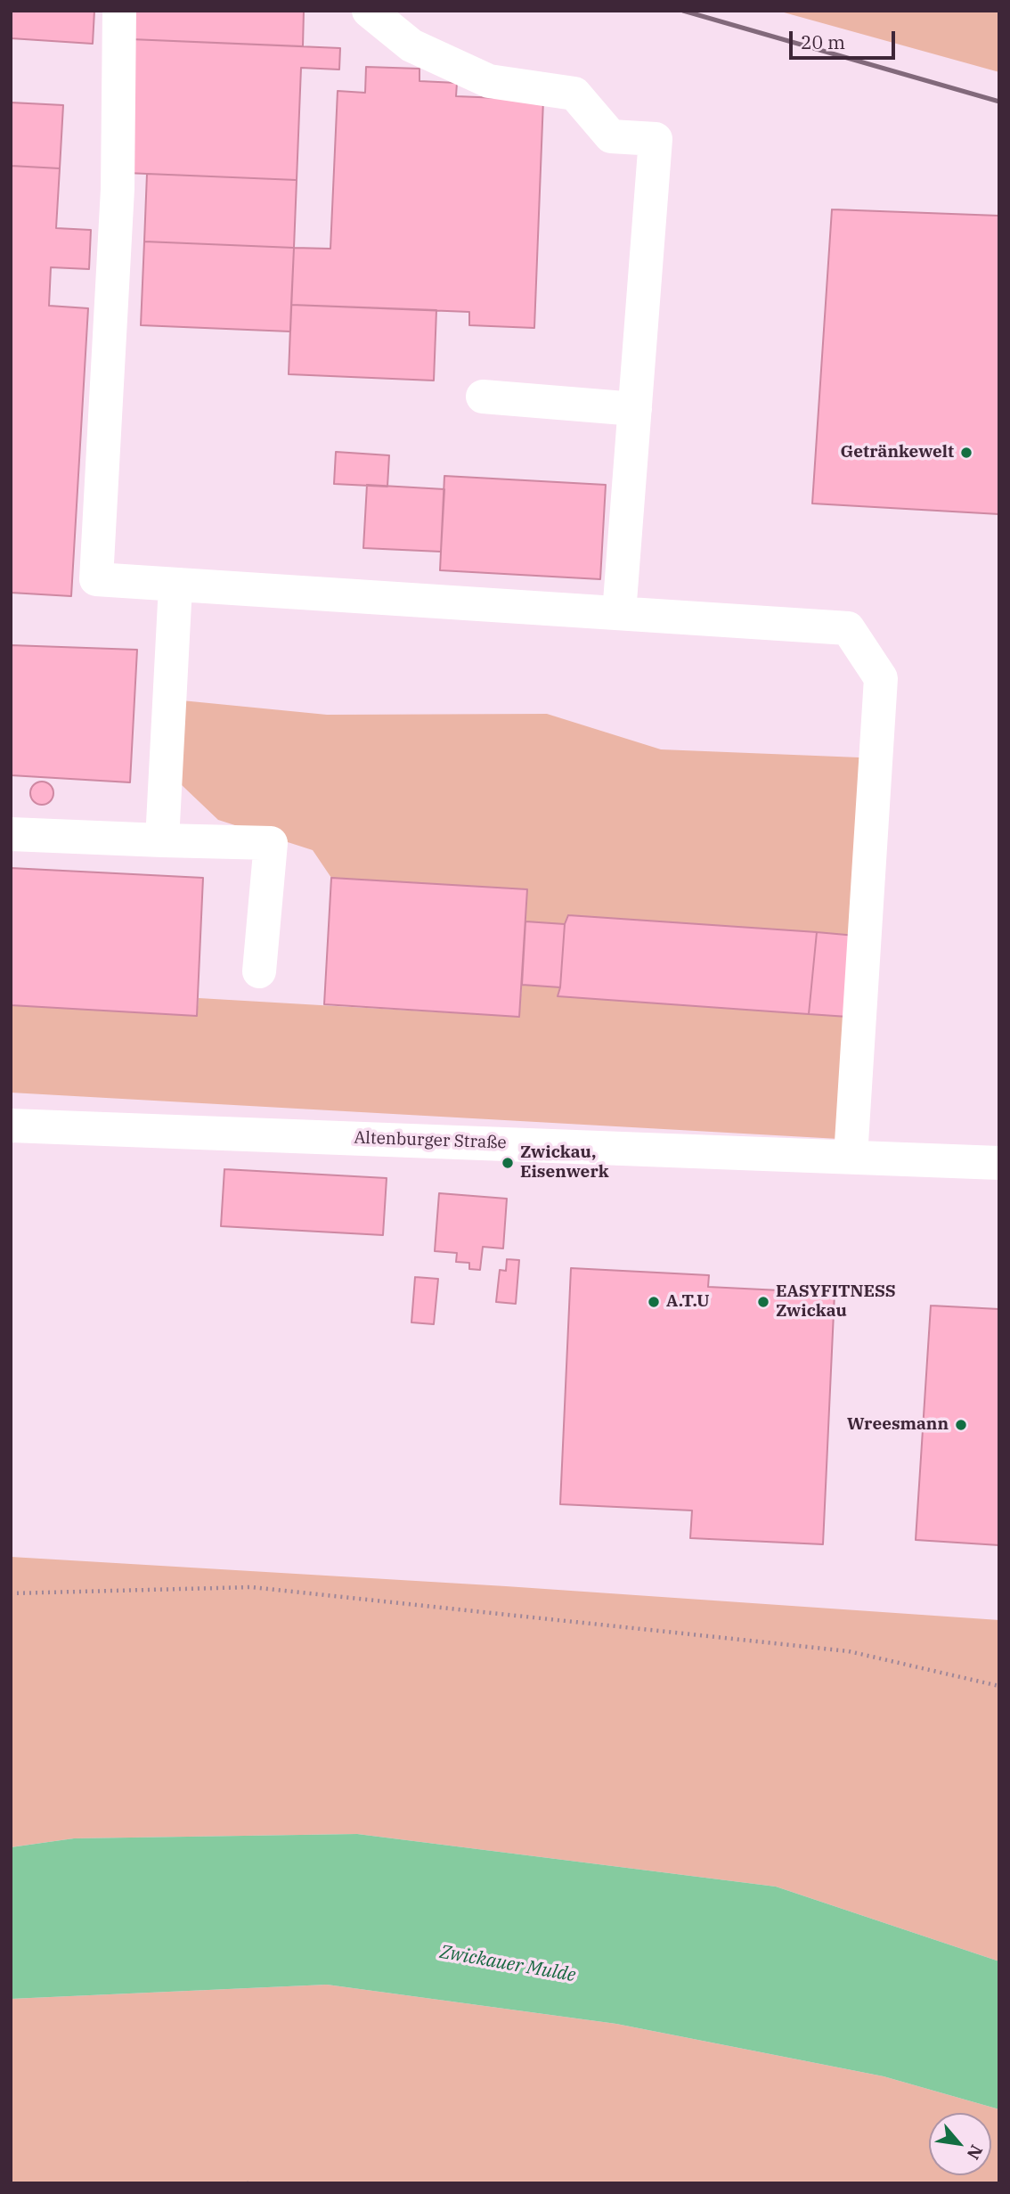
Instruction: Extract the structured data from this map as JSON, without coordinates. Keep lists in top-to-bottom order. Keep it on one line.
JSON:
{"streets":{"street":["Altenburger Straße"]},"water":["Zwickauer Mulde"],"places":["Getränkewelt","Zwickau, Eisenwerk","A.T.U","EASYFITNESS Zwickau","Wreesmann"],"scale_bar":"20 m","north":"bottom right"}
